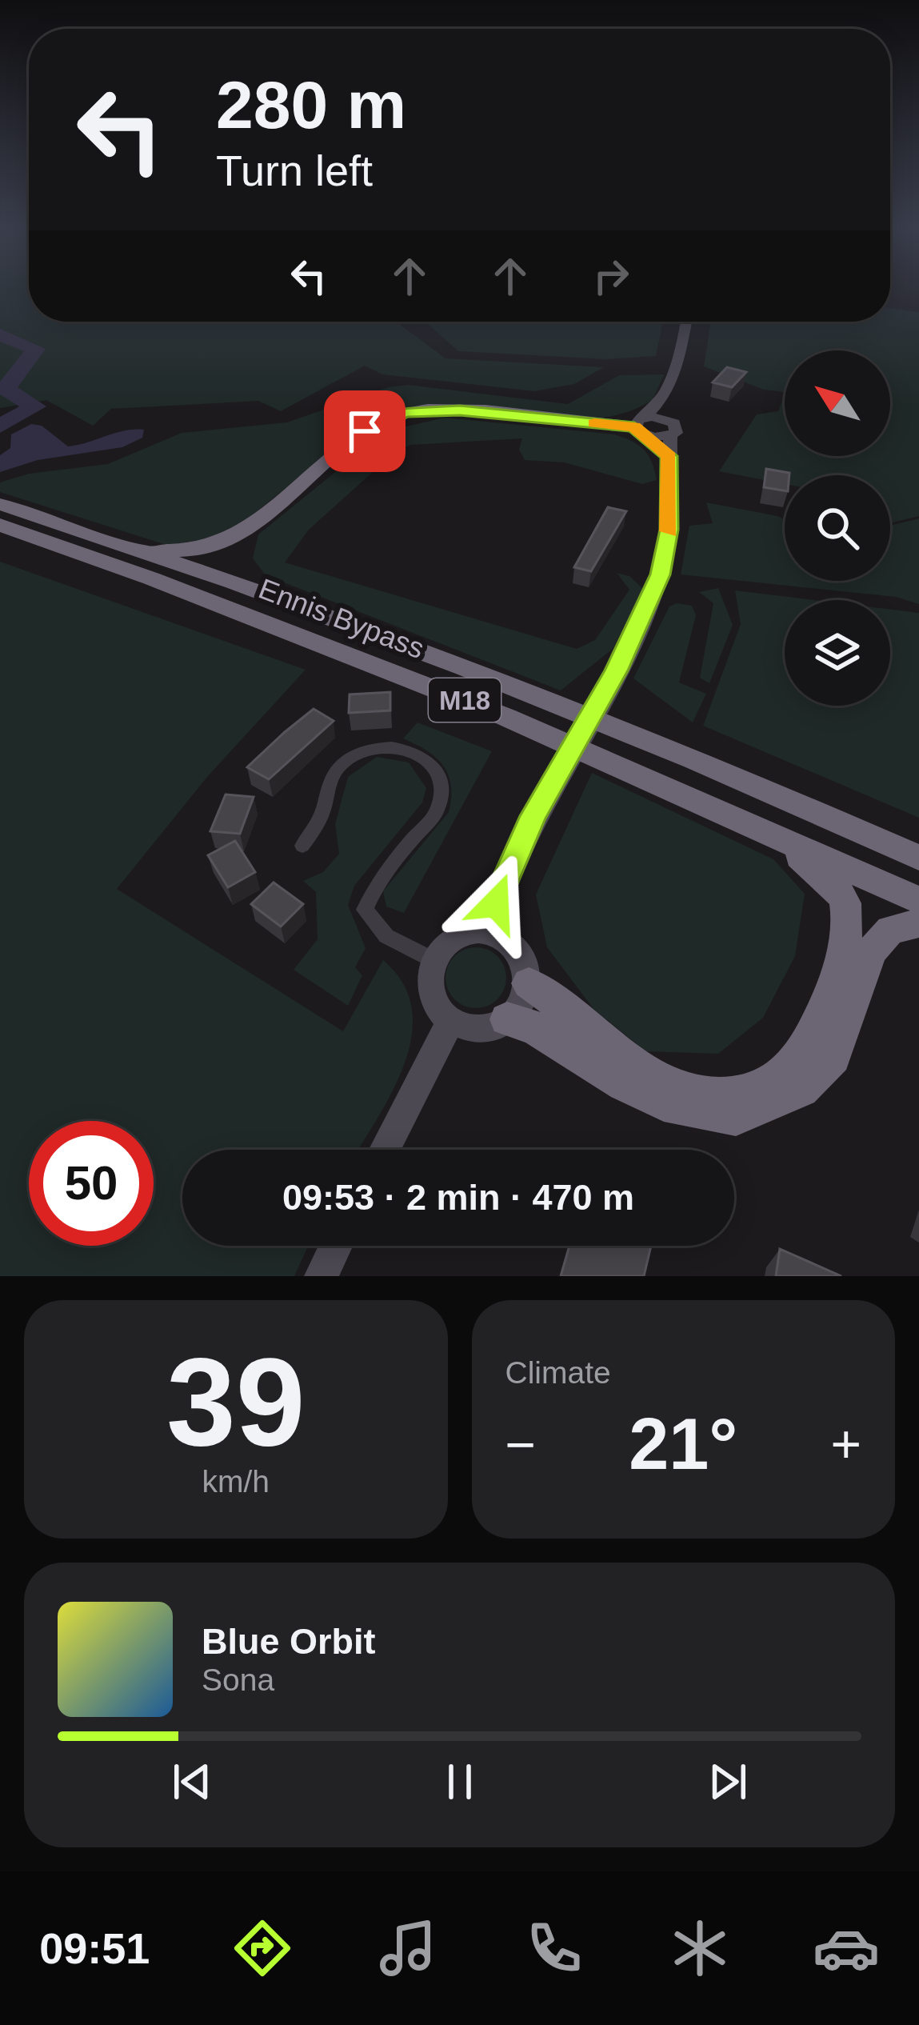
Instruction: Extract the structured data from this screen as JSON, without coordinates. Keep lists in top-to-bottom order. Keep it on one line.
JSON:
{"streets":{"highway":["Ennis Bypass","M18"]},"north":"top left","page":{"turn":["280 m","Turn left"],"limit":"50","trip":"09:53 · 2 min · 470 m","tile":[["39","km/h"],"Climate"],"heat":["−","21°","+"],"song":["Blue Orbit","Sona"],"tabs":"09:51"}}
